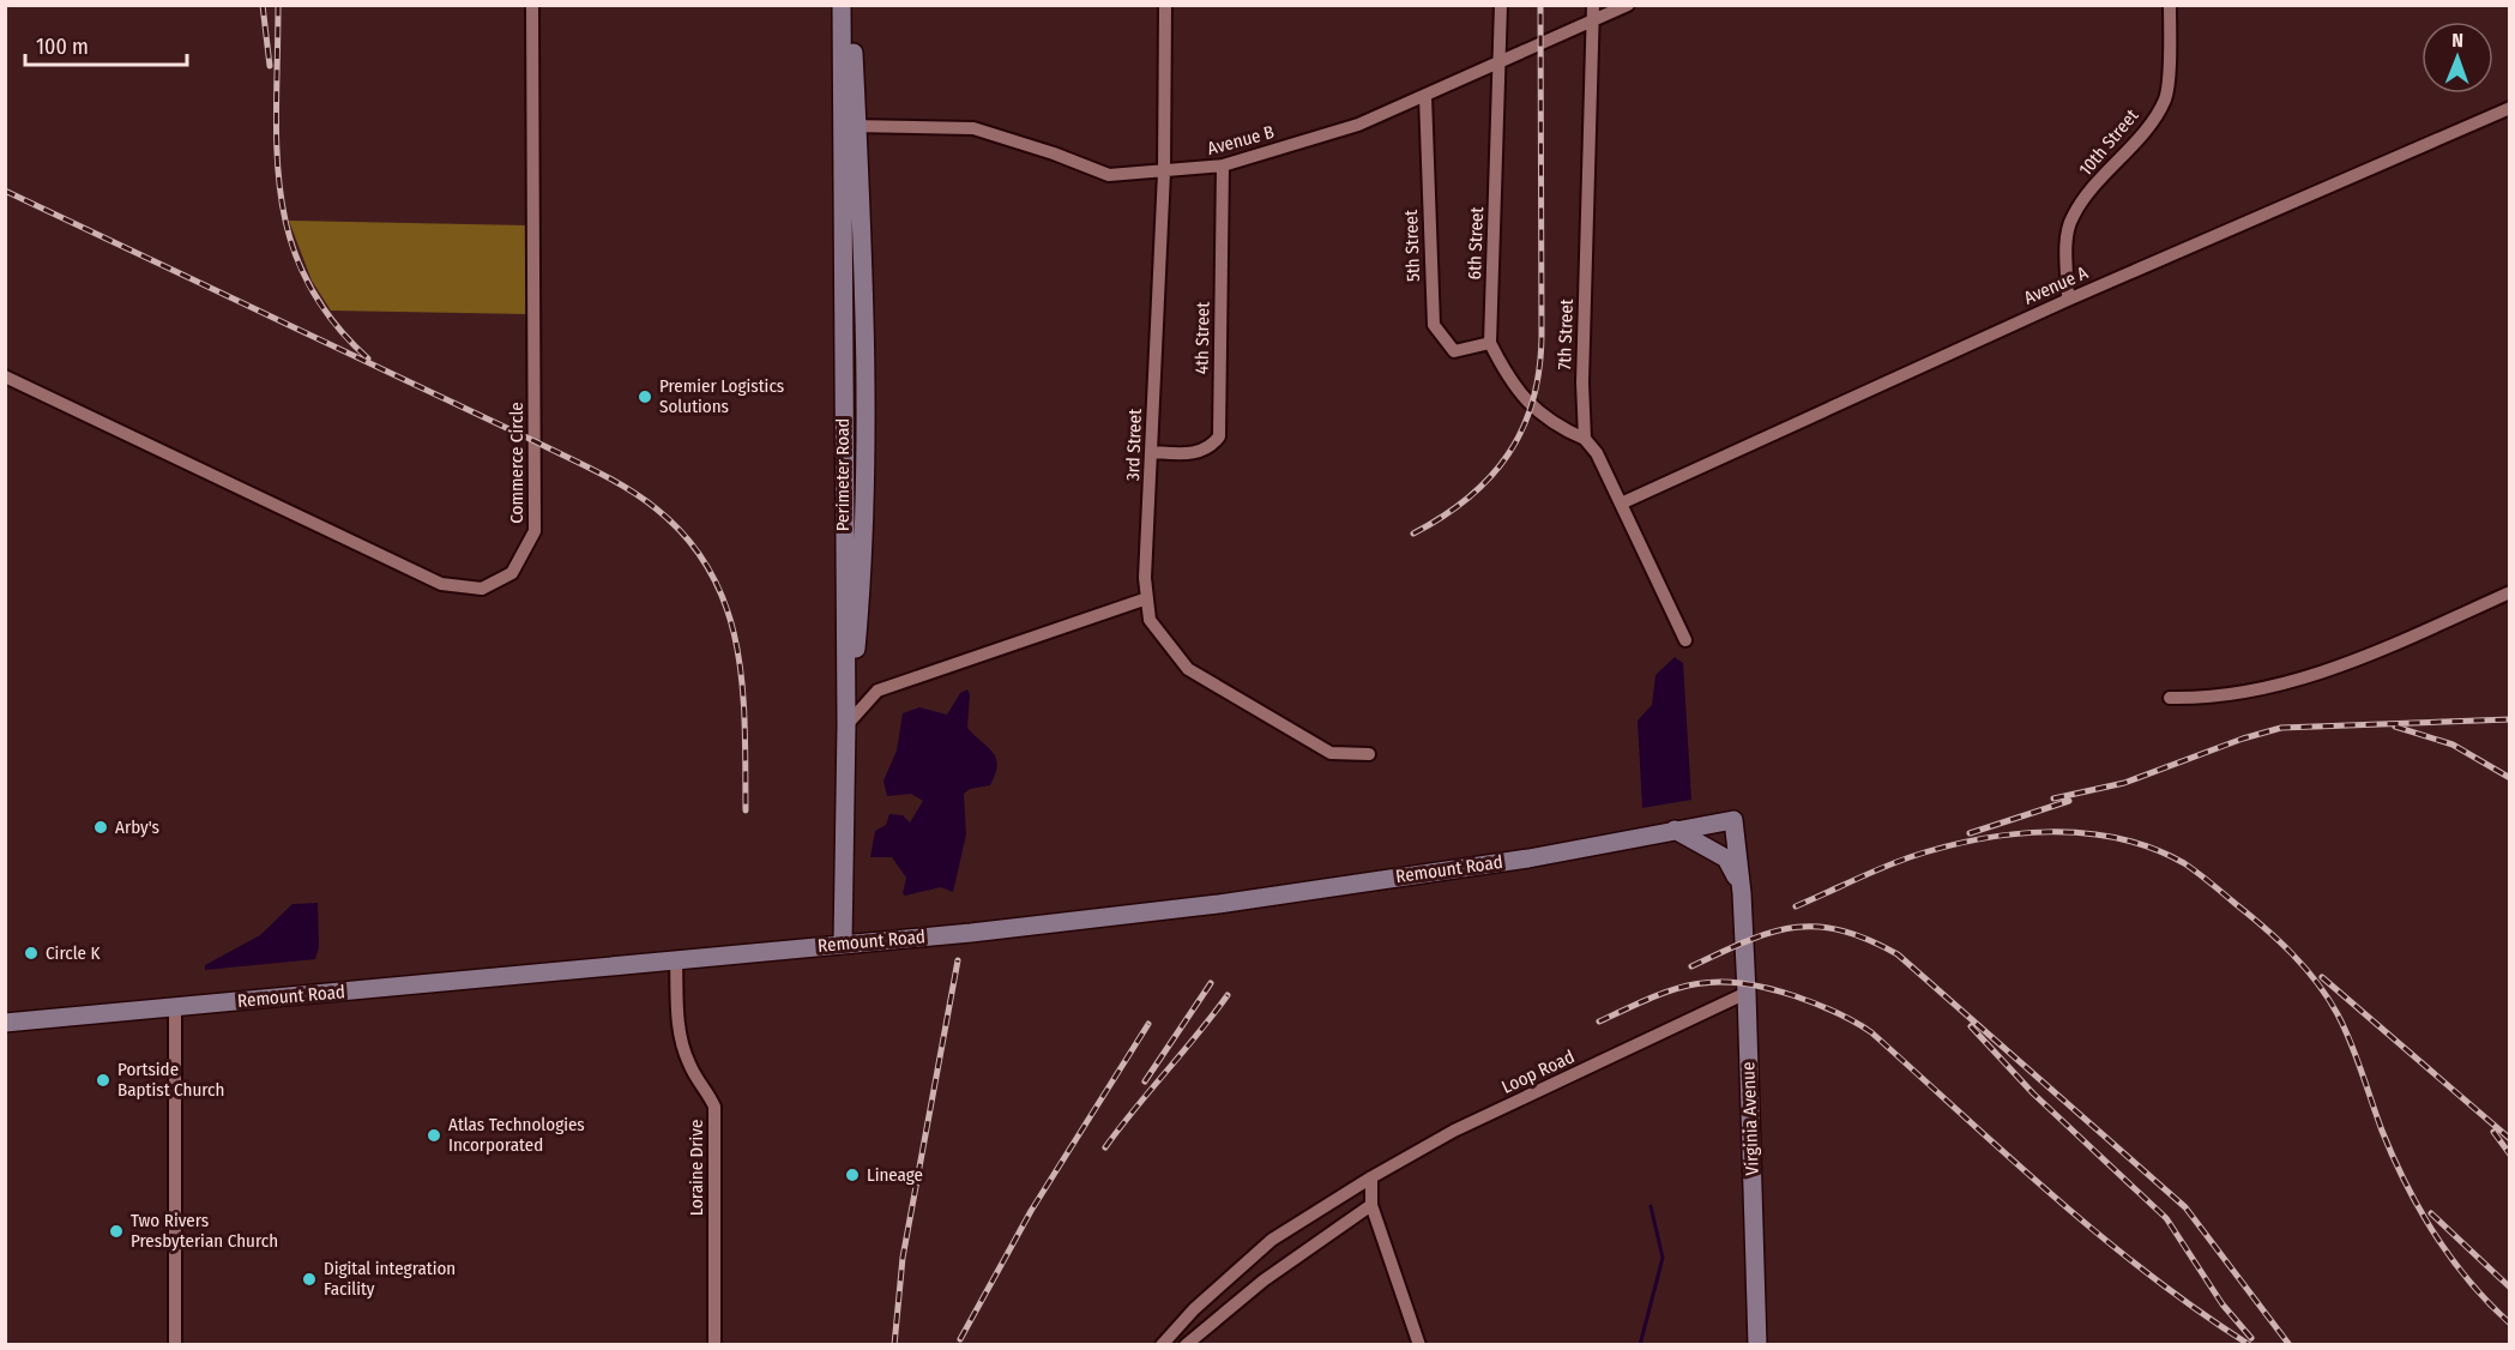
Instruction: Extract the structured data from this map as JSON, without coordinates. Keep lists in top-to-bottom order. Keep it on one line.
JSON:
{"streets":{"main road":["Perimeter Road","Remount Road","Virginia Avenue"],"street":["Avenue B","10th Street","6th Street","5th Street","Avenue A","7th Street","4th Street","3rd Street","Commerce Circle","Loop Road","Loraine Drive"]},"crossings":[["Avenue B","6th Street"],["Avenue B","5th Street"],["Avenue B","7th Street"],["Avenue B","4th Street"],["Avenue B","3rd Street"],["Avenue B","Perimeter Road"],["10th Street","Avenue A"],["6th Street","5th Street"],["6th Street","7th Street"],["4th Street","3rd Street"],["Perimeter Road","Remount Road"],["Remount Road","Virginia Avenue"],["Remount Road","Loraine Drive"],["Loop Road","Virginia Avenue"]],"places":["Premier Logistics Solutions","Arby's","Circle K","Portside Baptist Church","Atlas Technologies Incorporated","Lineage","Two Rivers Presbyterian Church","Digital integration Facility"],"scale_bar":"100 m","north":"top"}
